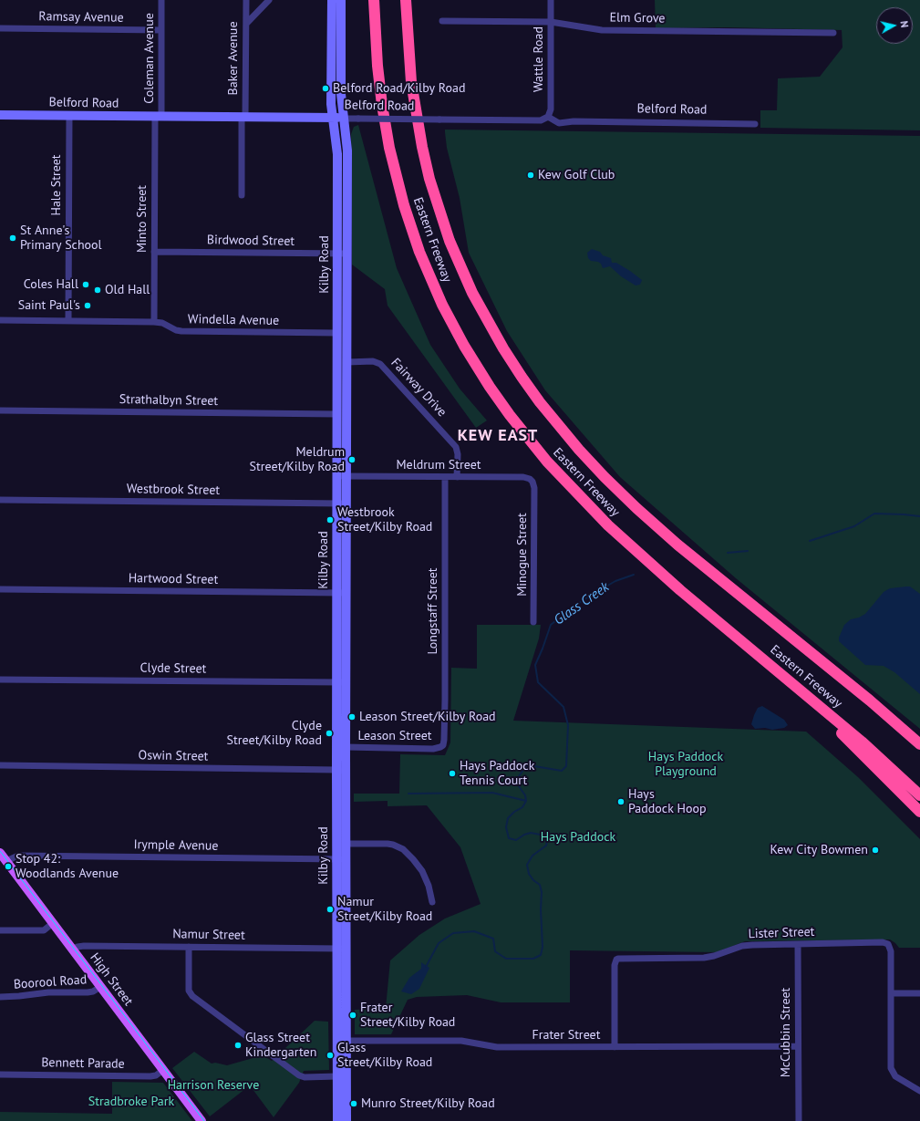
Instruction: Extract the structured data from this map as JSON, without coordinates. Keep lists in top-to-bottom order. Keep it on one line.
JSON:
{"streets":{"highway":["Eastern Freeway"],"main road":["High Street"],"street":["Ramsay Avenue","Elm Grove","Coleman Avenue","Baker Avenue","Wattle Road","Belford Road","Hale Street","Minto Street","Birdwood Street","Kilby Road","Windella Avenue","Fairway Drive","Strathalbyn Street","Meldrum Street","Westbrook Street","Minogue Street","Hartwood Street","Longstaff Street","Clyde Street","Leason Street","Oswin Street","Irymple Avenue","Lister Street","Namur Street","Boorool Road","McCubbin Street","Frater Street","Bennett Parade"]},"crossings":[["Ramsay Avenue","Coleman Avenue"],["Elm Grove","Wattle Road"],["Coleman Avenue","Belford Road"],["Coleman Avenue","Minto Street"],["Baker Avenue","Belford Road"],["Wattle Road","Belford Road"],["Belford Road","Hale Street"],["Belford Road","Minto Street"],["Belford Road","Kilby Road"],["Hale Street","Windella Avenue"],["Minto Street","Birdwood Street"],["Minto Street","Windella Avenue"],["Birdwood Street","Kilby Road"],["Kilby Road","Windella Avenue"],["Kilby Road","Fairway Drive"],["Kilby Road","Strathalbyn Street"],["Kilby Road","Meldrum Street"],["Kilby Road","Westbrook Street"],["Kilby Road","Hartwood Street"],["Kilby Road","Clyde Street"],["Kilby Road","Leason Street"],["Kilby Road","Oswin Street"],["Kilby Road","Irymple Avenue"],["Kilby Road","Namur Street"],["Kilby Road","Frater Street"],["Fairway Drive","Meldrum Street"],["Meldrum Street","Minogue Street"],["Meldrum Street","Longstaff Street"],["Longstaff Street","Leason Street"],["Irymple Avenue","High Street"],["Lister Street","McCubbin Street"],["Lister Street","Frater Street"],["Namur Street","High Street"],["High Street","Boorool Road"],["High Street","Bennett Parade"],["McCubbin Street","Frater Street"]],"districts":["KEW EAST"],"water":["Glass Creek"],"parks":["Hays Paddock Playground","Hays Paddock","Harrison Reserve","Stradbroke Park"],"places":["Belford Road/Kilby Road","Kew Golf Club","St Anne's Primary School","Coles Hall","Old Hall","Saint Paul's","Meldrum Street/Kilby Road","Westbrook Street/Kilby Road","Leason Street/Kilby Road","Clyde Street/Kilby Road","Hays Paddock Tennis Court","Hays Paddock Hoop","Kew City Bowmen","Stop 42: Woodlands Avenue","Namur Street/Kilby Road","Frater Street/Kilby Road","Glass Street Kindergarten","Glass Street/Kilby Road","Munro Street/Kilby Road"],"north":"right"}
